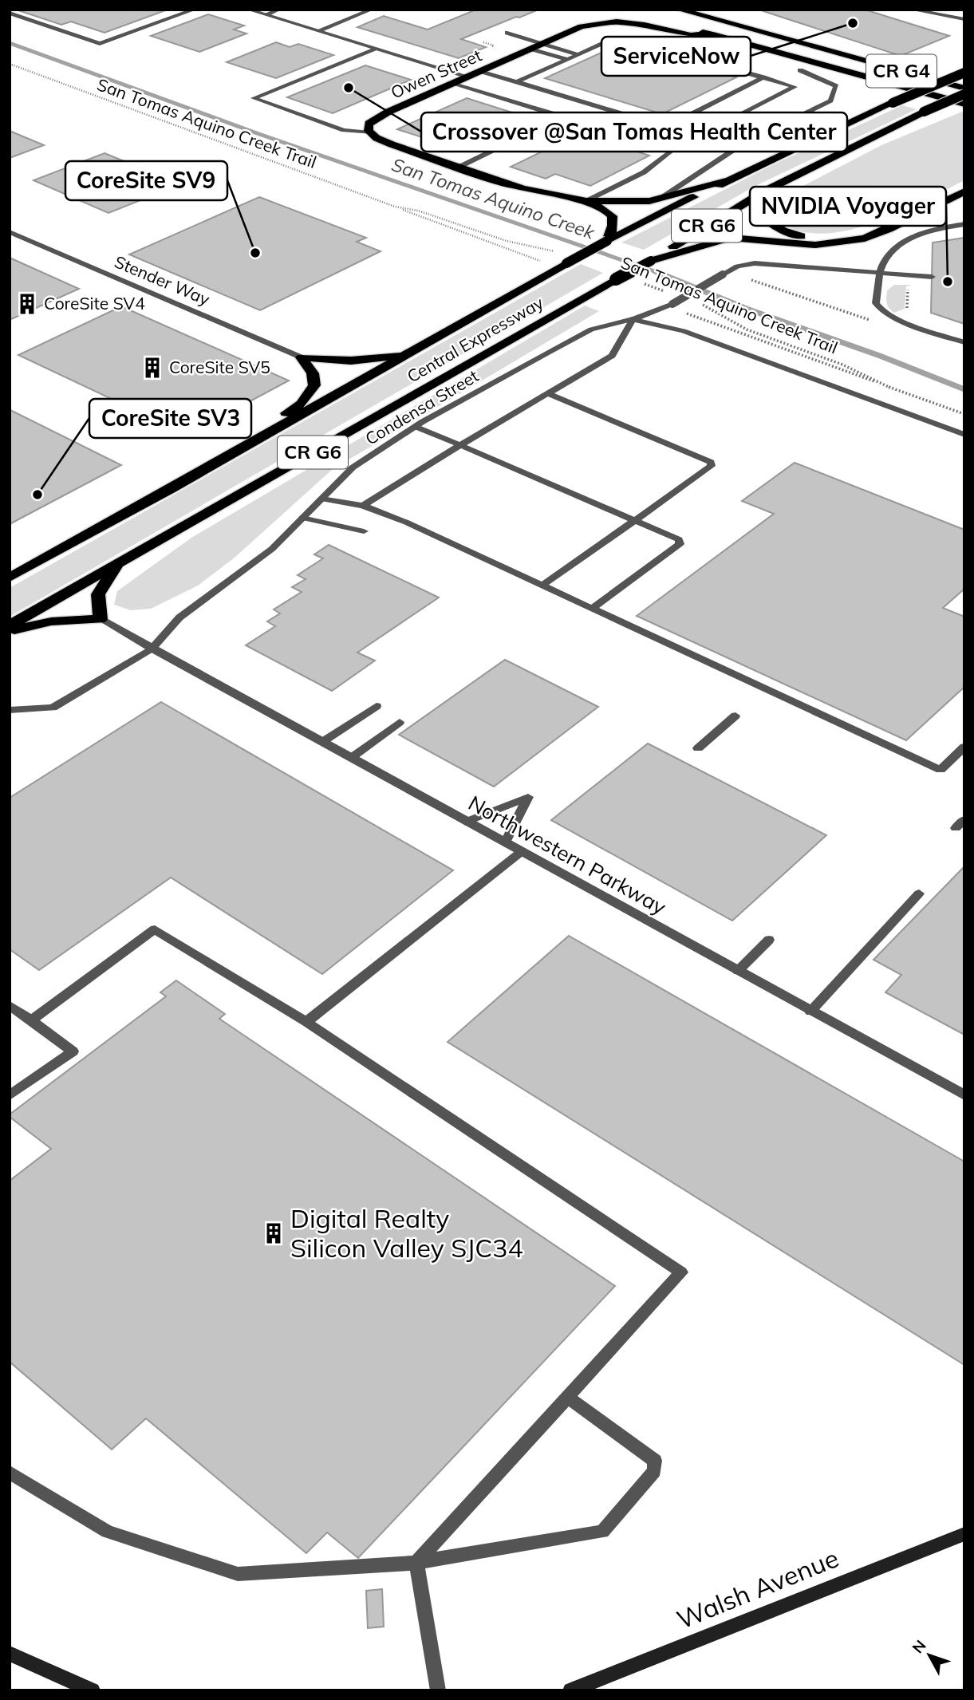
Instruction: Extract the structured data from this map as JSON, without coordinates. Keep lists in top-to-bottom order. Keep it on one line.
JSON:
{"streets":{"highway":["CR G4","Owen Street","CR G6","Central Expressway"],"main road":["Walsh Avenue"],"street":["Stender Way","Condensa Street","Northwestern Parkway"],"path":["San Tomas Aquino Creek Trail"]},"crossings":[["CR G4","Owen Street"],["San Tomas Aquino Creek Trail","Central Expressway"],["San Tomas Aquino Creek Trail","Condensa Street"],["Condensa Street","Northwestern Parkway"]],"water":["San Tomas Aquino Creek"],"places":{"other":["ServiceNow","Crossover @San Tomas Health Center","CoreSite SV9","NVIDIA Voyager","CoreSite SV3"],"building":["CoreSite SV4","CoreSite SV5","Digital Realty Silicon Valley SJC34"]},"north":"top left"}
